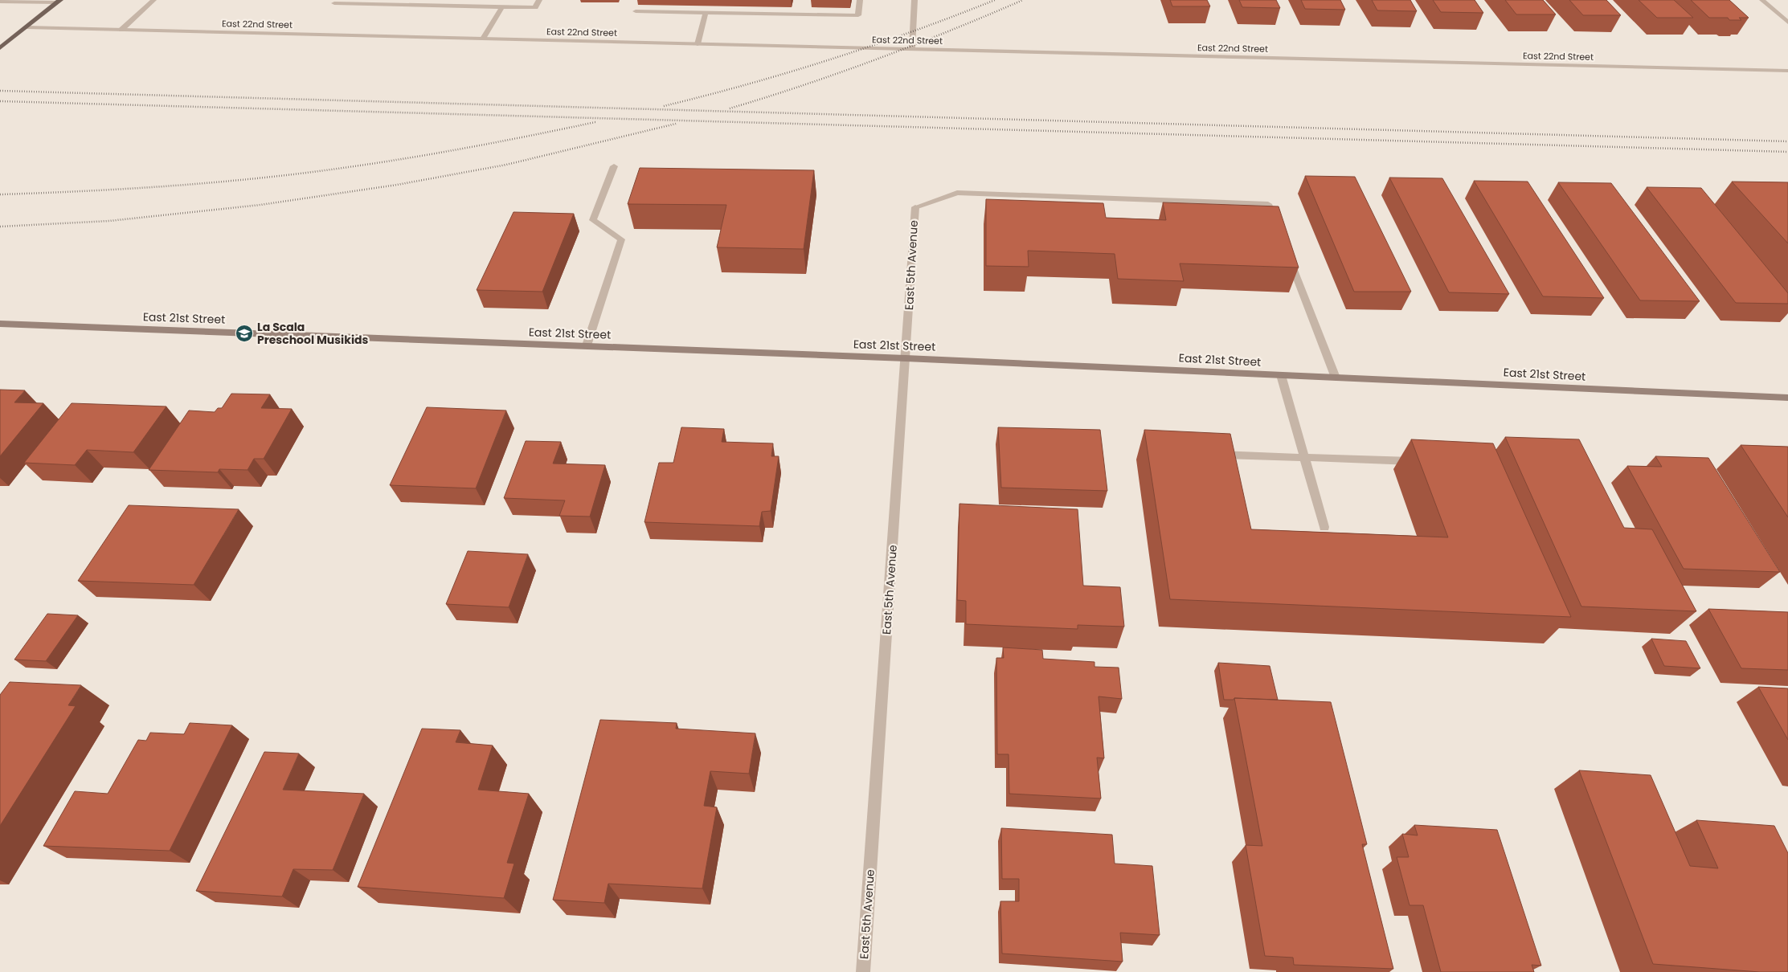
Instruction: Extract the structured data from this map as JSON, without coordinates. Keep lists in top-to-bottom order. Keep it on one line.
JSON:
{"streets":{"main road":["East 21st Street"],"street":["East 22nd Street","East 5th Avenue"]},"crossings":[["East 5th Avenue","East 21st Street"]],"places":{"school or university":["La Scala Preschool Musikids"]}}
